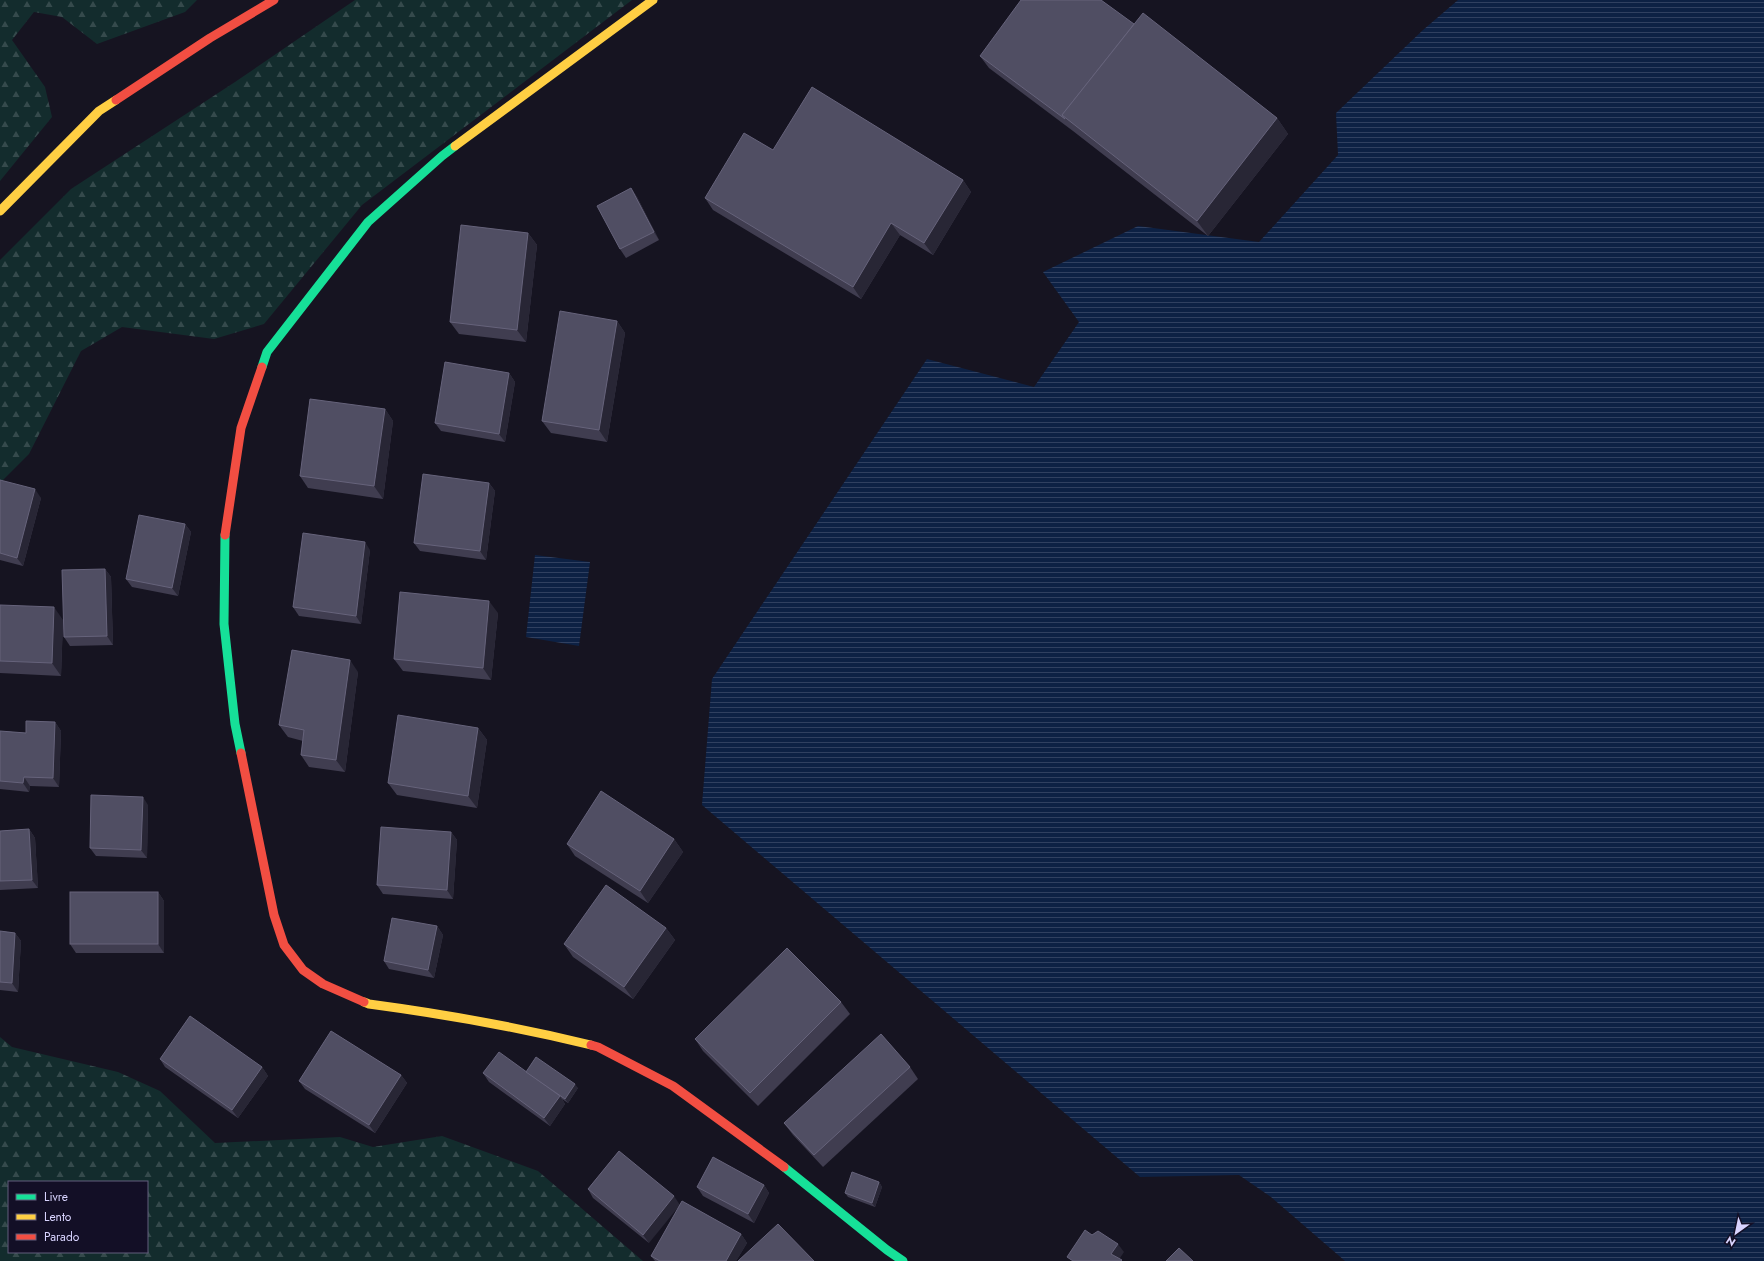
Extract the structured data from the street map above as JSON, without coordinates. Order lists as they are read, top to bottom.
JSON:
{
  "legend": ["Livre", "Lento", "Parado"],
  "north": "bottom left"
}
